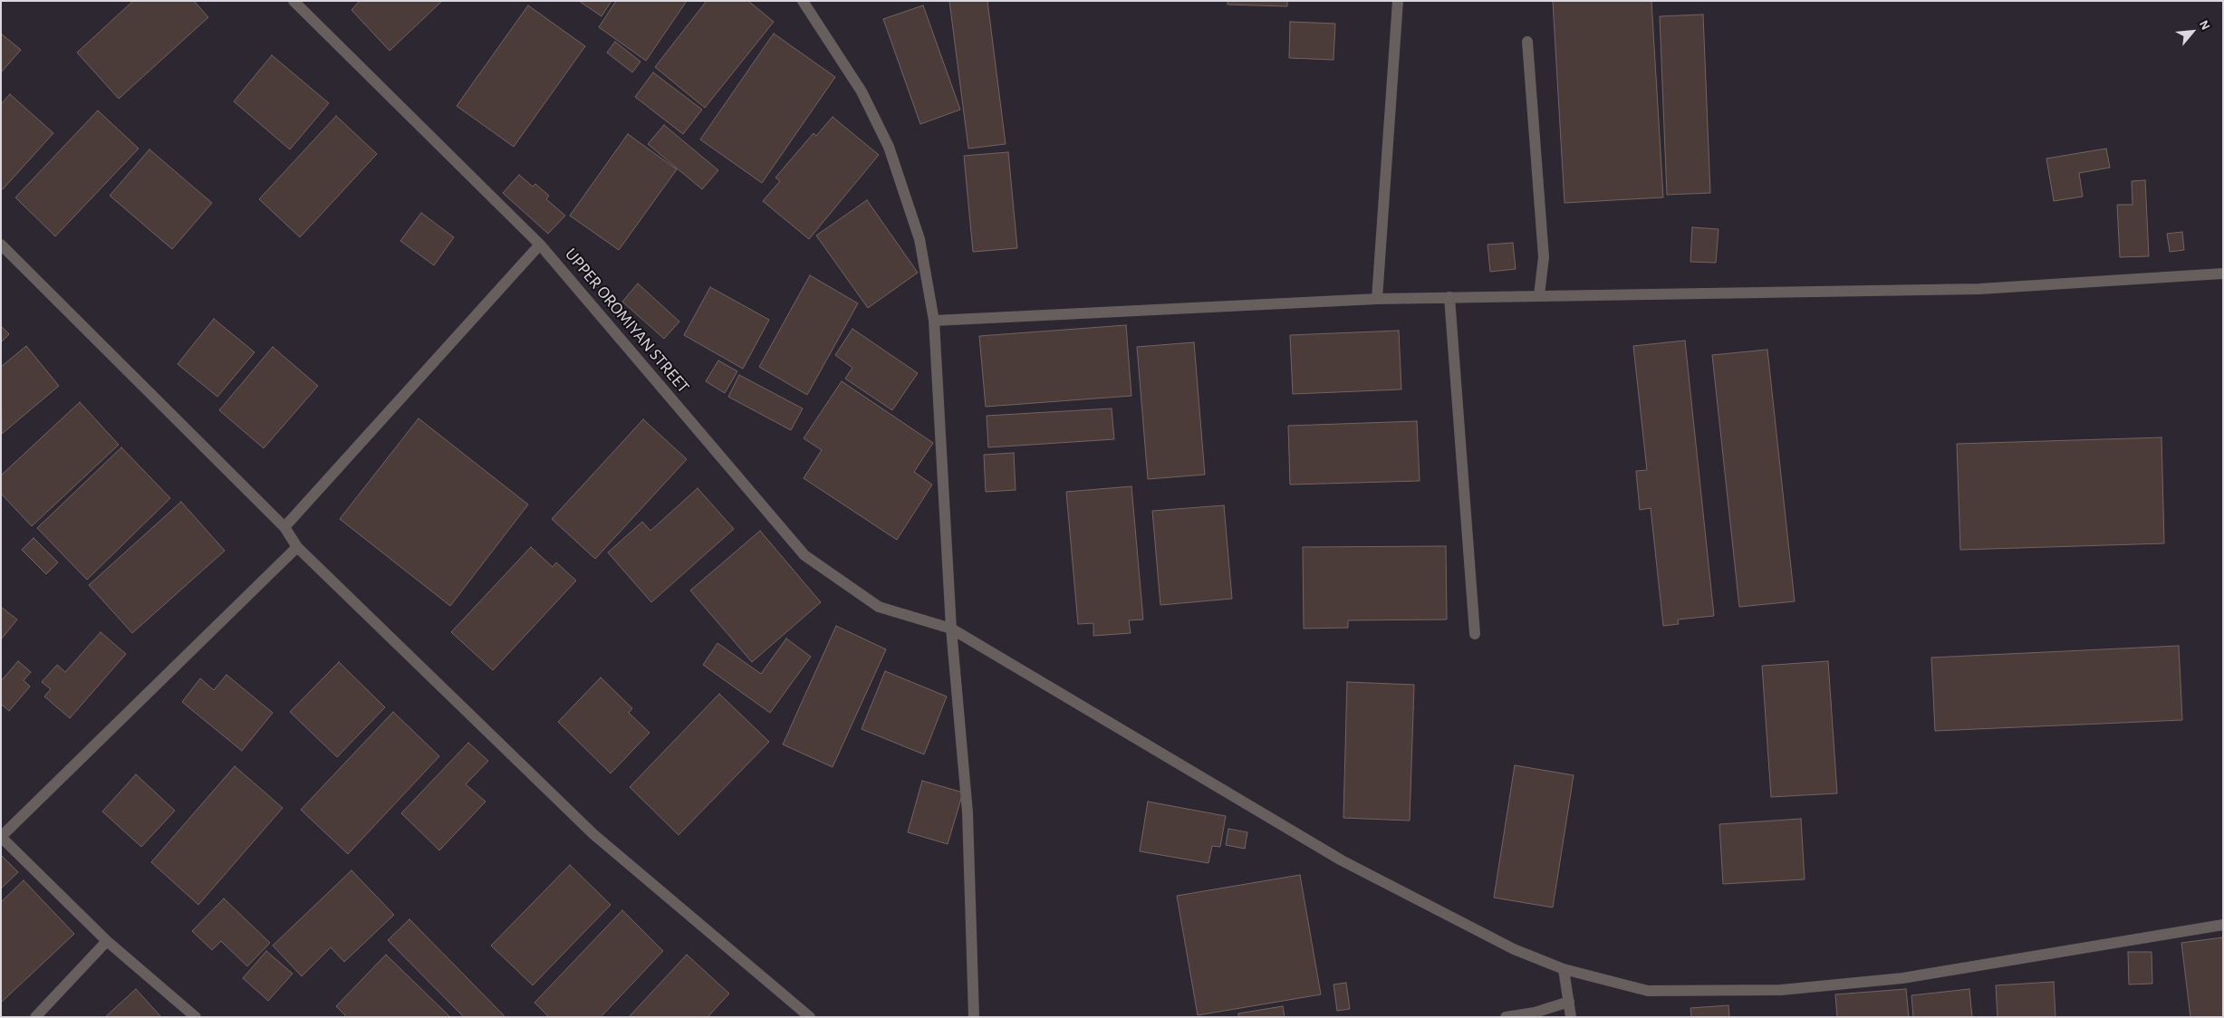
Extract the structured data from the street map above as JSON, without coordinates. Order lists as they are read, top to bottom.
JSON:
{
  "streets": {
    "street": ["UPPER OROMIYAN STREET"]
  },
  "north": "top right"
}
